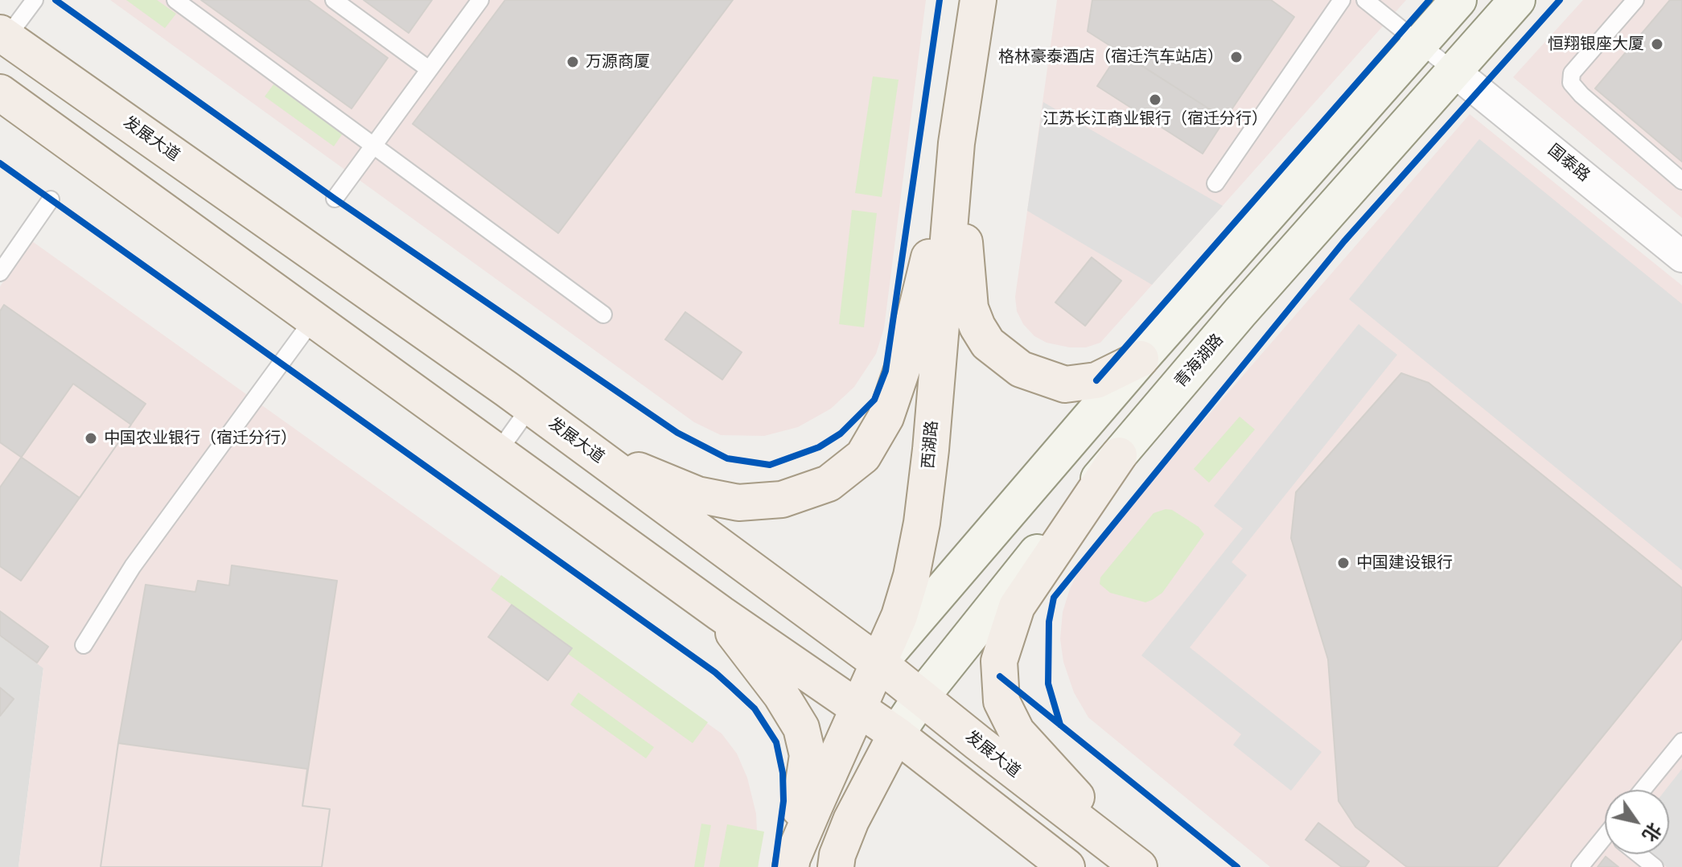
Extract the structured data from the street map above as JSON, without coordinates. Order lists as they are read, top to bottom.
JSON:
{
  "streets": {
    "main road": ["发展大道", "青海湖路", "西湖路"],
    "street": ["国泰路"]
  },
  "crossings": [
    ["发展大道", "青海湖路"],
    ["发展大道", "西湖路"],
    ["国泰路", "青海湖路"]
  ],
  "places": [
    "恒翔银座大厦",
    "格林豪泰酒店（宿迁汽车站店）",
    "万源商厦",
    "江苏长江商业银行（宿迁分行）",
    "中国农业银行（宿迁分行）",
    "中国建设银行"
  ],
  "north": "bottom right"
}
